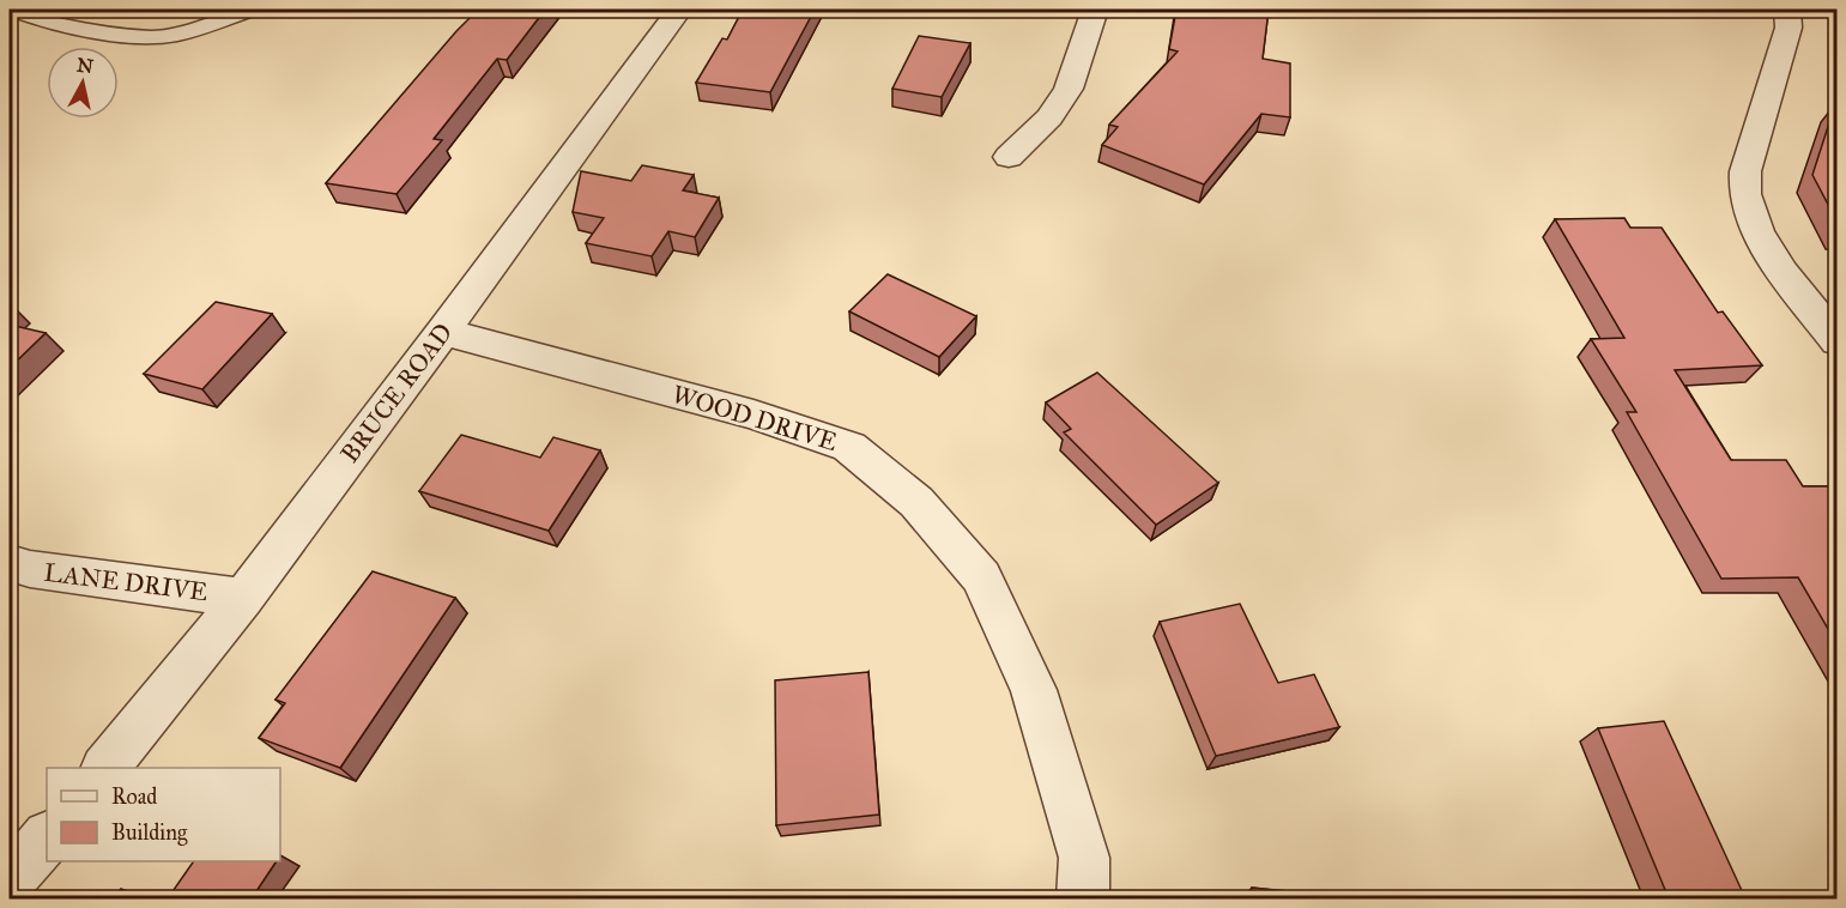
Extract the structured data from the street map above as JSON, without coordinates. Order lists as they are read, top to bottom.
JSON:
{
  "streets": {
    "street": ["BRUCE ROAD", "WOOD DRIVE", "LANE DRIVE"]
  },
  "crossings": [
    ["BRUCE ROAD", "WOOD DRIVE"],
    ["BRUCE ROAD", "LANE DRIVE"]
  ],
  "legend": ["Road", "Building"],
  "north": "top"
}
